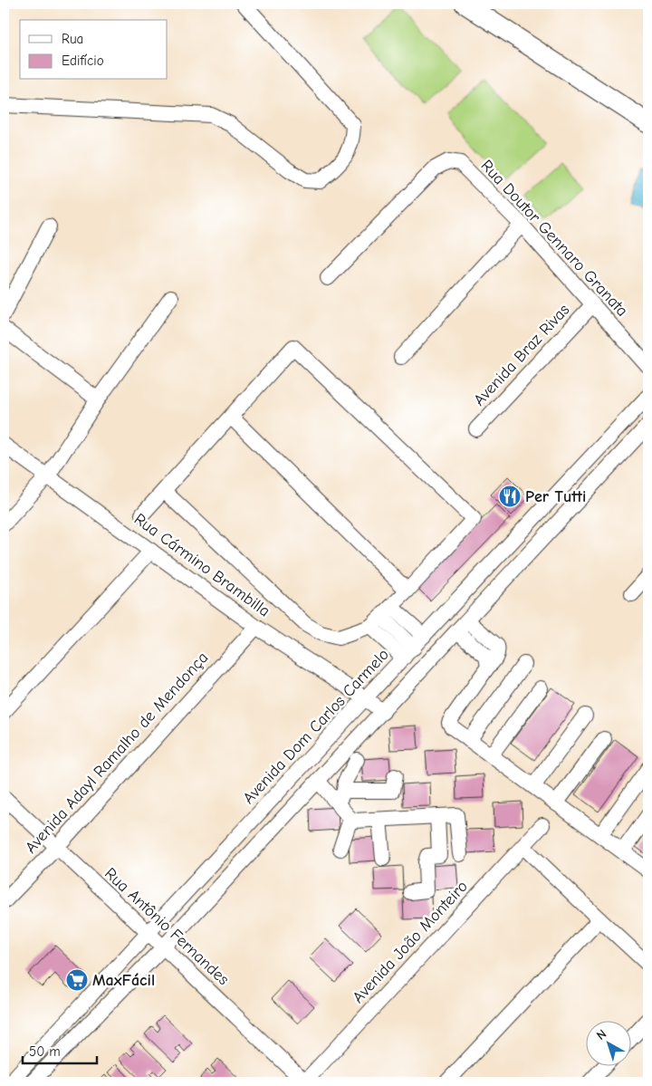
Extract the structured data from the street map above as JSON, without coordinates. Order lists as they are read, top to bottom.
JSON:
{
  "streets": {
    "street": [
      "Rua Doutor Gennaro Granata",
      "Avenida Braz Rivas",
      "Rua Cármino Brambilla",
      "Avenida Dom Carlos Carmelo",
      "Avenida Adayl Ramalho de Mendonça",
      "Rua Antônio Fernandes",
      "Avenida João Monteiro"
    ]
  },
  "crossings": [
    ["Rua Doutor Gennaro Granata", "Avenida Braz Rivas"],
    ["Rua Cármino Brambilla", "Avenida Dom Carlos Carmelo"],
    ["Rua Cármino Brambilla", "Avenida Adayl Ramalho de Mendonça"],
    ["Avenida Dom Carlos Carmelo", "Rua Antônio Fernandes"],
    ["Avenida Adayl Ramalho de Mendonça", "Rua Antônio Fernandes"],
    ["Rua Antônio Fernandes", "Avenida João Monteiro"]
  ],
  "places": {
    "restaurant": ["Per Tutti"],
    "supermarket": ["MaxFácil"]
  },
  "legend": ["Rua", "Edifício"],
  "scale_bar": "50 m",
  "north": "top left"
}
